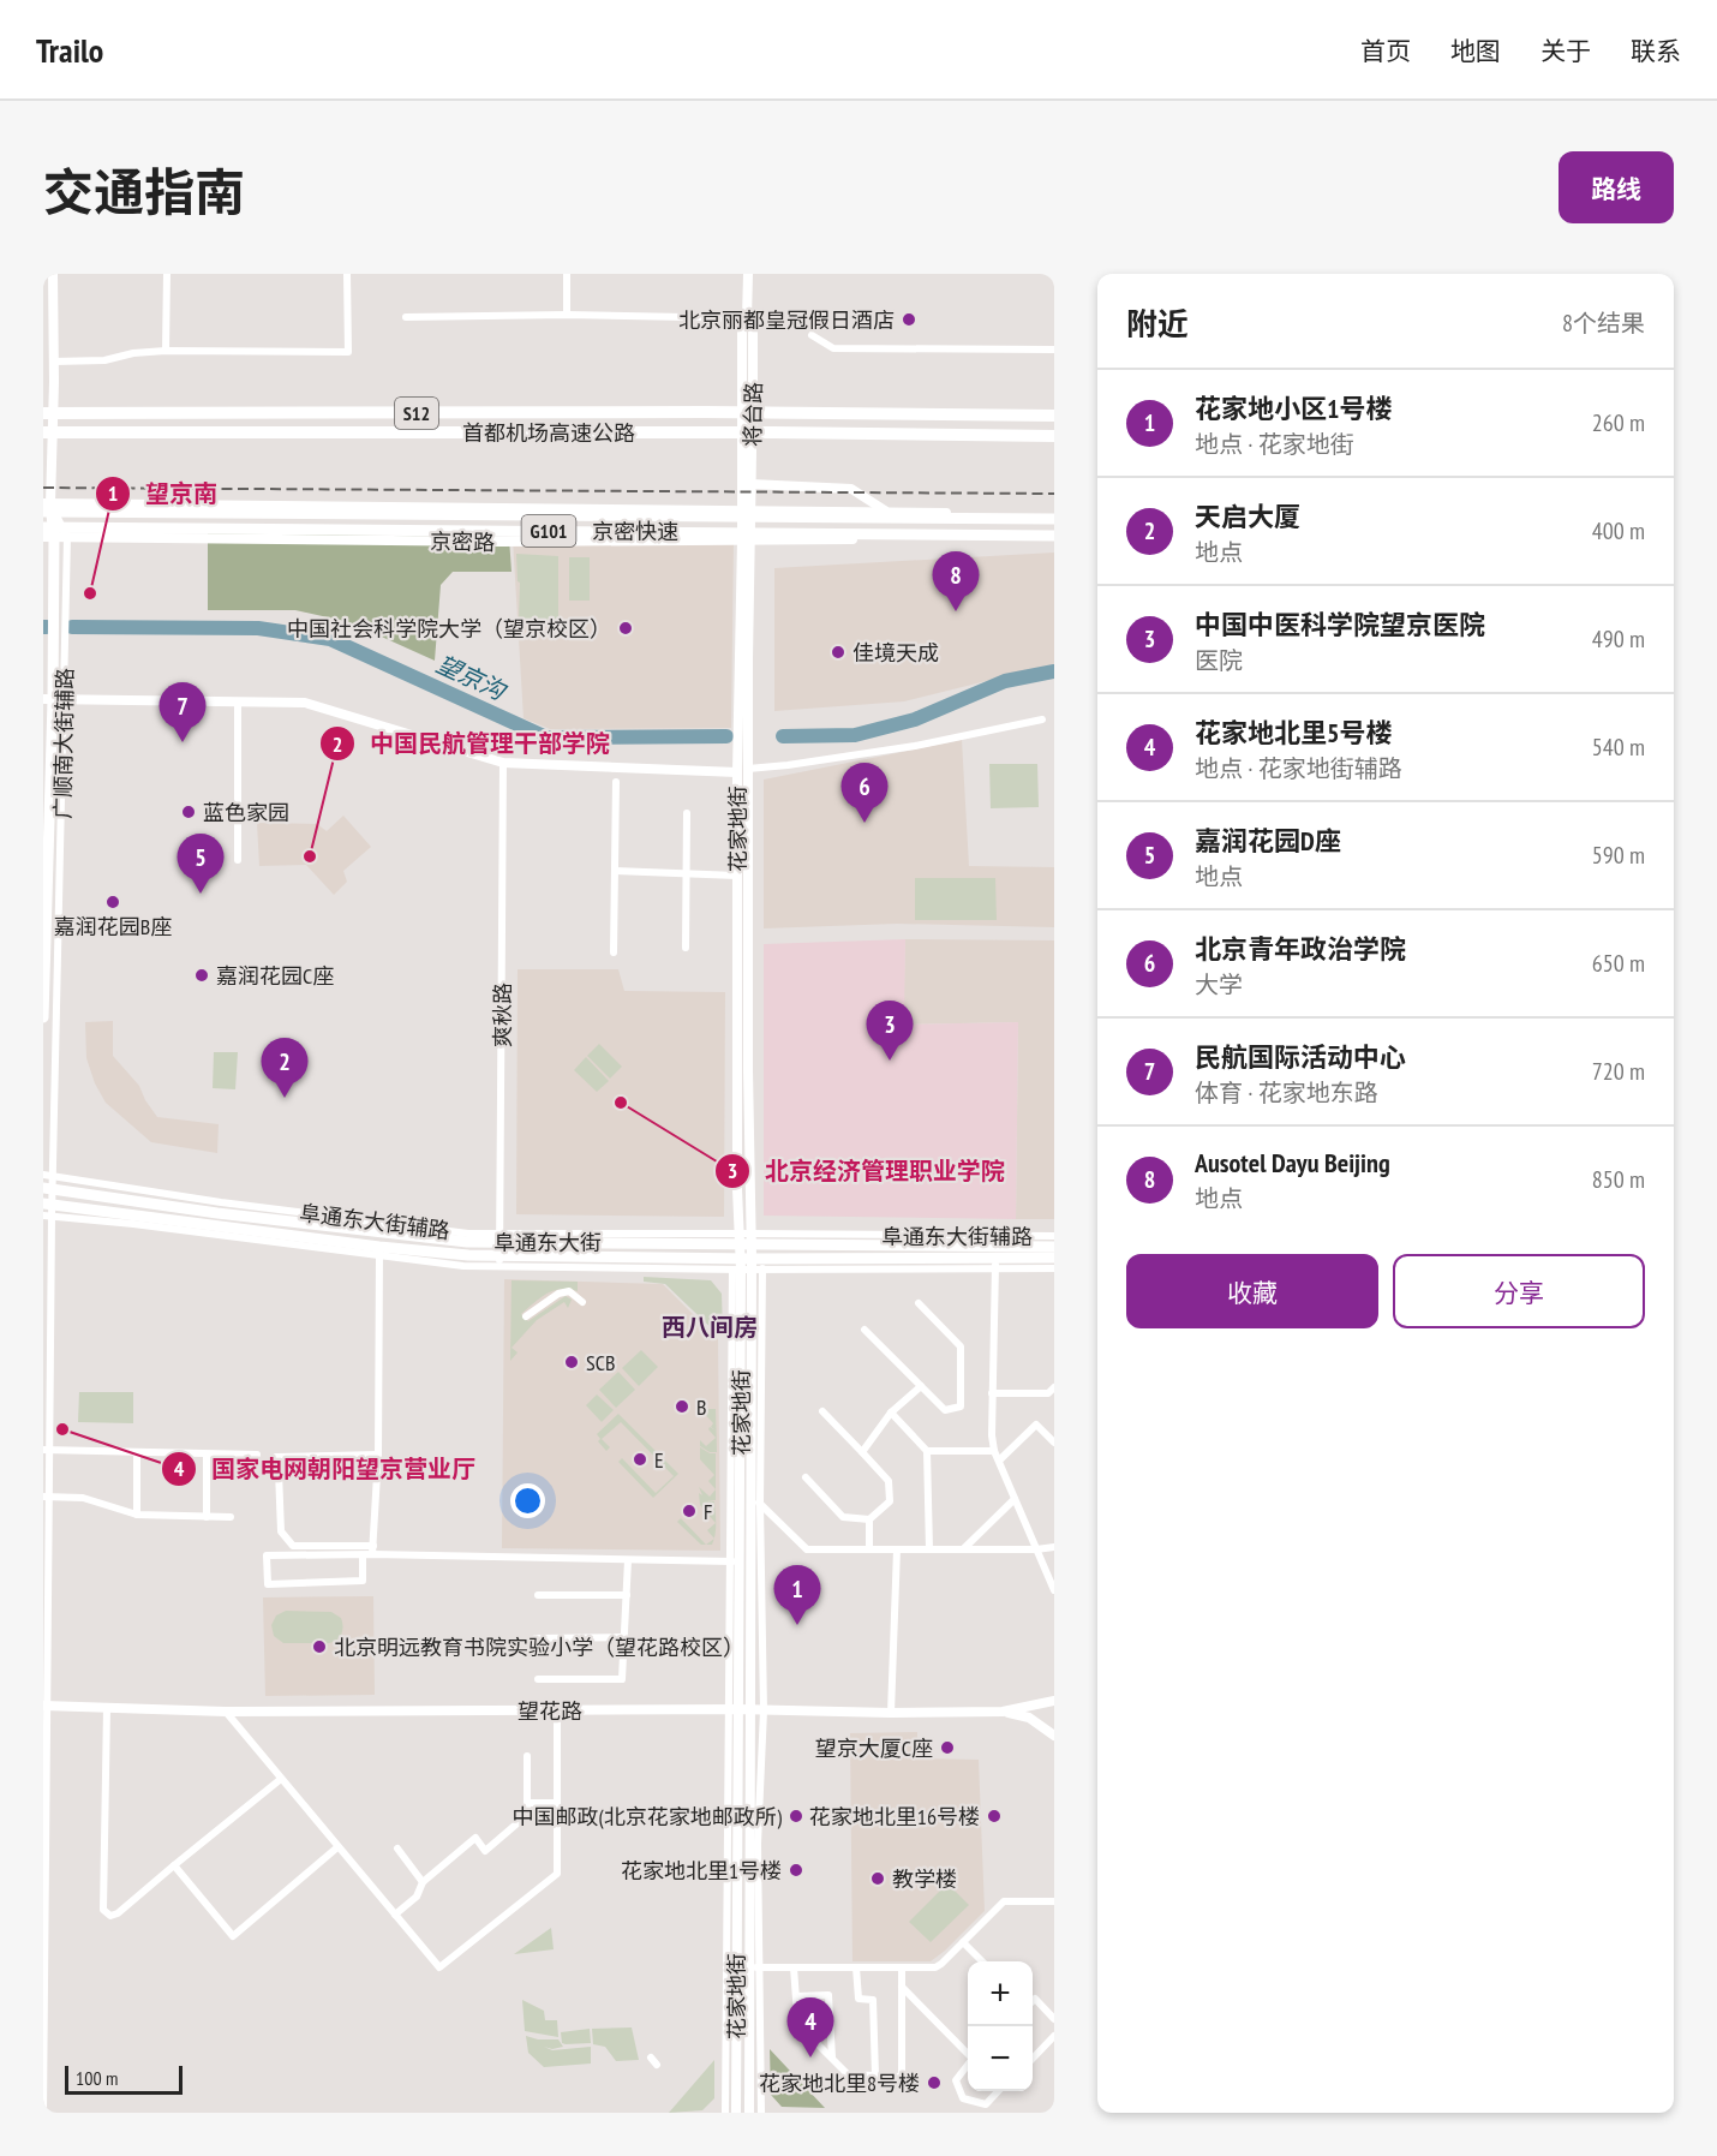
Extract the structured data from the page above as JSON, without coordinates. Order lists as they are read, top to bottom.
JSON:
{
  "streets": {
    "highway": ["S12", "首都机场高速公路"],
    "main road": [
      "将台路",
      "G101",
      "京密快速",
      "京密路",
      "花家地街",
      "阜通东大街"
    ],
    "street": [
      "广顺南大街辅路",
      "爽秋路",
      "阜通东大街辅路",
      "望花路"
    ]
  },
  "crossings": [
    ["将台路", "京密路"],
    ["将台路", "花家地街"],
    ["京密快速", "京密路"],
    ["京密快速", "广顺南大街辅路"],
    ["京密路", "广顺南大街辅路"],
    ["京密路", "花家地街"],
    ["广顺南大街辅路", "阜通东大街辅路"],
    ["广顺南大街辅路", "阜通东大街"],
    ["广顺南大街辅路", "望花路"],
    ["花家地街", "阜通东大街辅路"],
    ["花家地街", "阜通东大街"],
    ["花家地街", "望花路"],
    ["爽秋路", "阜通东大街辅路"],
    ["爽秋路", "阜通东大街"],
    ["阜通东大街辅路", "阜通东大街"]
  ],
  "districts": ["西八间房"],
  "water": ["望京沟"],
  "places": [
    "北京丽都皇冠假日酒店",
    "望京南",
    "中国社会科学院大学（望京校区）",
    "佳境天成",
    "蓝色家园",
    "中国民航管理干部学院",
    "嘉润花园B座",
    "嘉润花园C座",
    "北京经济管理职业学院",
    "SCB",
    "B",
    "国家电网朝阳望京营业厅",
    "E",
    "F",
    "北京明远教育书院实验小学（望花路校区）",
    "望京大厦C座",
    "中国邮政(北京花家地邮政所)",
    "花家地北里16号楼",
    "花家地北里1号楼",
    "教学楼",
    "花家地北里8号楼"
  ],
  "scale_bar": "100 m",
  "page": {
    "header": "Trailo",
    "nav": [
      "首页",
      "地图",
      "关于",
      "联系"
    ],
    "title": "交通指南",
    "buttons": [
      "路线",
      ["收藏", "分享"]
    ],
    "heading": ["附近", "8个结果"],
    "list": [
      {
        "mark": "1",
        "name": "花家地小区1号楼",
        "note": "地点 · 花家地街",
        "value": "260 m"
      },
      {
        "mark": "2",
        "name": "天启大厦",
        "note": "地点",
        "value": "400 m"
      },
      {
        "mark": "3",
        "name": "中国中医科学院望京医院",
        "note": "医院",
        "value": "490 m"
      },
      {
        "mark": "4",
        "name": "花家地北里5号楼",
        "note": "地点 · 花家地街辅路",
        "value": "540 m"
      },
      {
        "mark": "5",
        "name": "嘉润花园D座",
        "note": "地点",
        "value": "590 m"
      },
      {
        "mark": "6",
        "name": "北京青年政治学院",
        "note": "大学",
        "value": "650 m"
      },
      {
        "mark": "7",
        "name": "民航国际活动中心",
        "note": "体育 · 花家地东路",
        "value": "720 m"
      },
      {
        "mark": "8",
        "name": "Ausotel Dayu Beijing",
        "note": "地点",
        "value": "850 m"
      }
    ],
    "pins": [
      "8",
      "7",
      "6",
      "5",
      "3",
      "2",
      "1",
      "4"
    ],
    "map_buttons": ["+", "−"],
    "scale": "100 m"
  }
}
